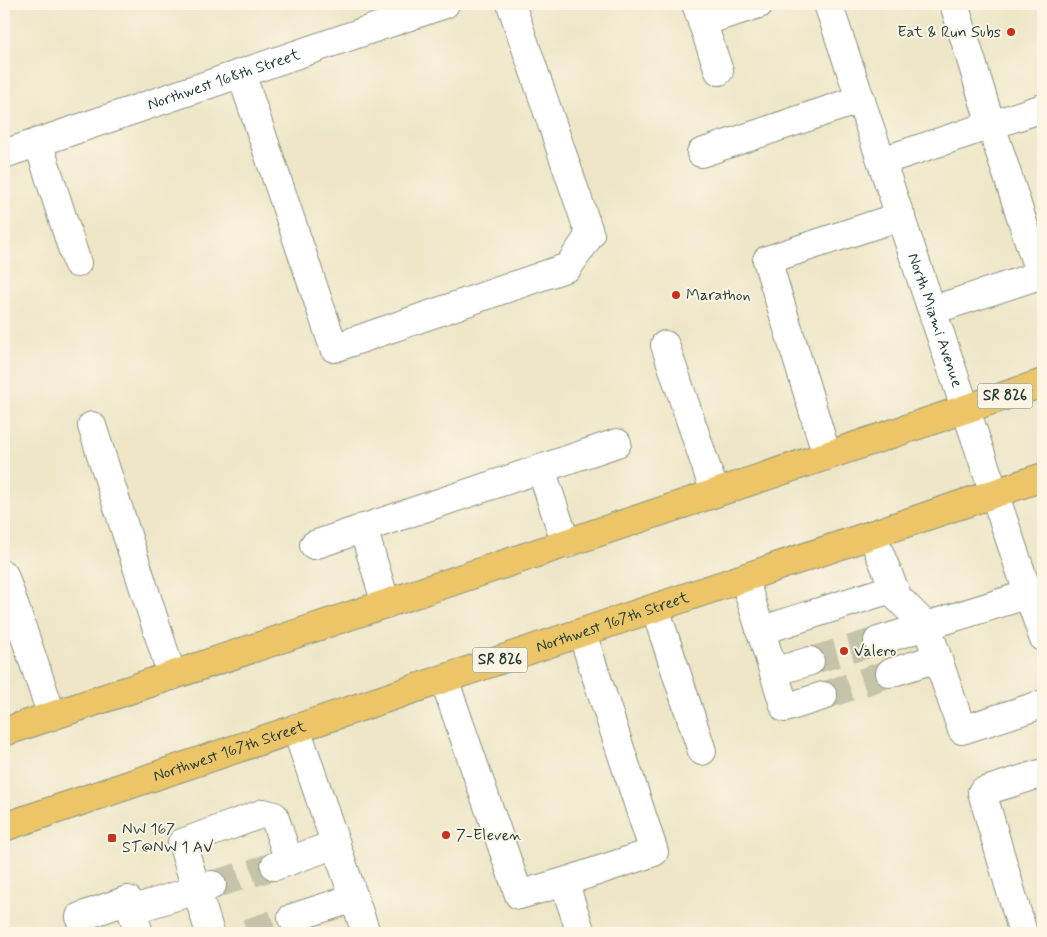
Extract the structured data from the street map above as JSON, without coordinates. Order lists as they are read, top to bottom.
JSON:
{
  "streets": {
    "main road": ["SR 826", "Northwest 167th Street"],
    "street": ["Northwest 168th Street", "North Miami Avenue"]
  },
  "crossings": [
    ["North Miami Avenue", "SR 826"],
    ["North Miami Avenue", "Northwest 167th Street"],
    ["SR 826", "Northwest 167th Street"]
  ],
  "places": {
    "other": [
      "Eat & Run Subs",
      "Marathon",
      "Valero",
      "7-Eleven"
    ],
    "transit": ["NW 167 ST@NW 1 AV"]
  }
}
